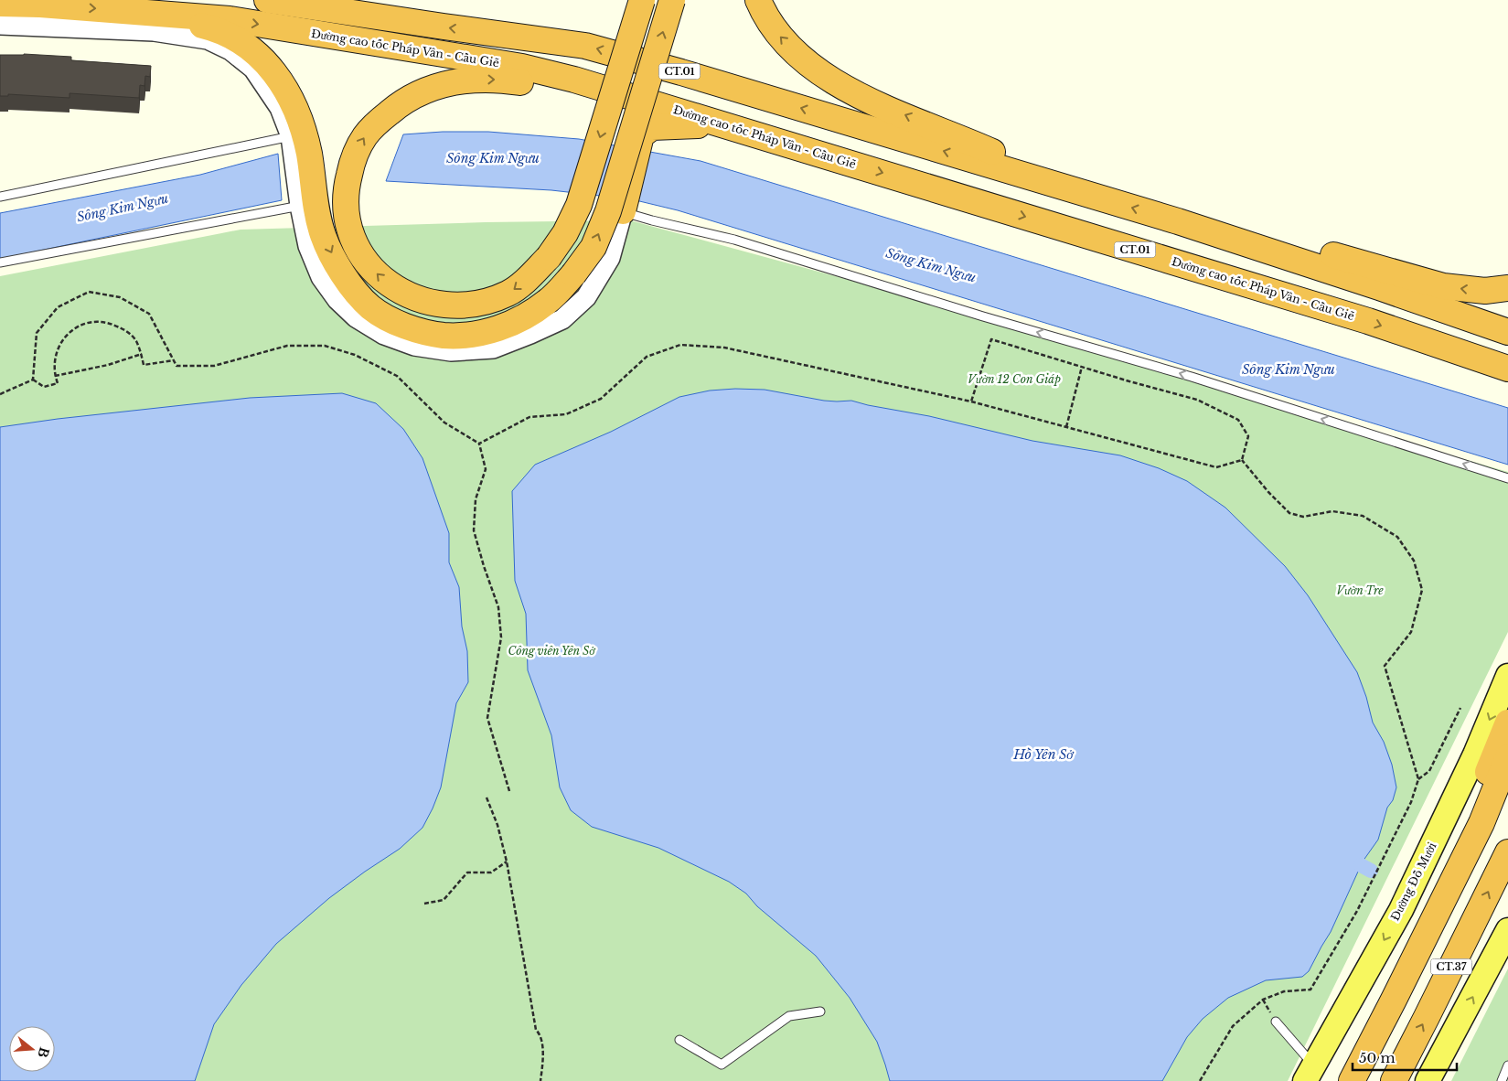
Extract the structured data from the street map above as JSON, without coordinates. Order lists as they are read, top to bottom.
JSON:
{
  "streets": {
    "highway": ["Đường cao tốc Pháp Vân - Cầu Giẽ", "CT.01", "CT.37"],
    "main road": ["Đường Đỗ Mười"]
  },
  "water": ["Sông Kim Ngưu", "Hồ Yên Sở"],
  "parks": ["Vườn 12 Con Giáp", "Vườn Tre", "Công viên Yên Sở"],
  "scale_bar": "50 m",
  "north": "right"
}
